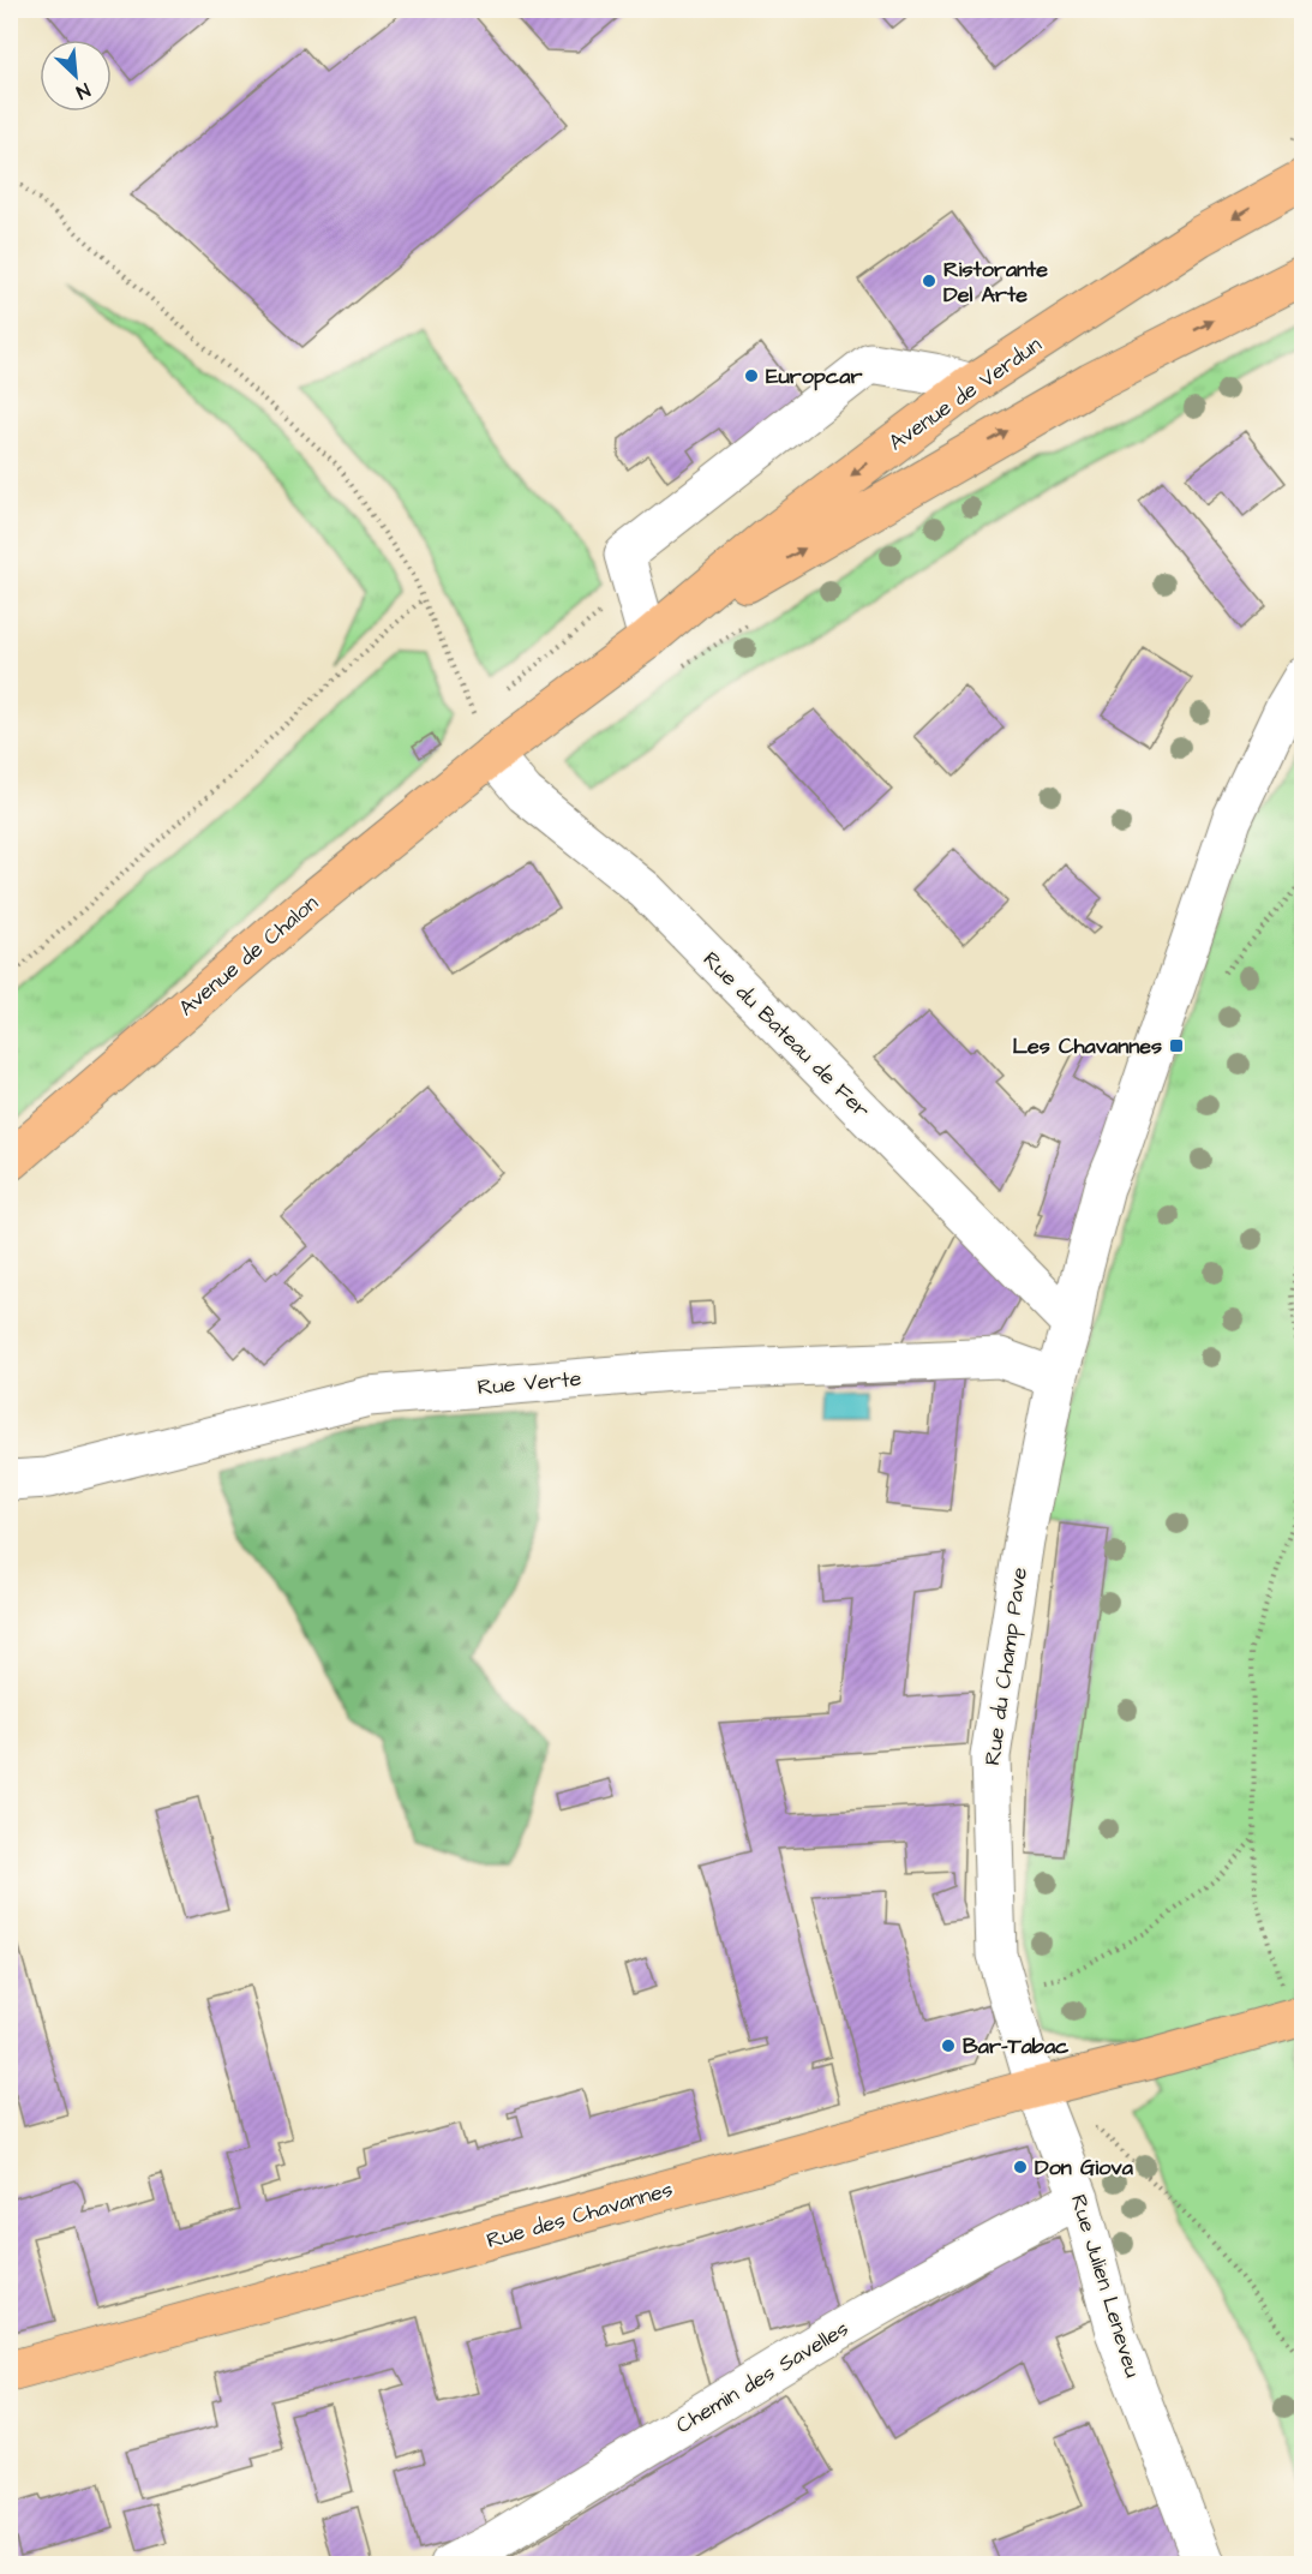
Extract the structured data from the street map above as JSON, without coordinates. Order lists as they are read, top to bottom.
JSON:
{
  "streets": {
    "main road": ["Avenue de Verdun", "Avenue de Chalon", "Rue des Chavannes"],
    "street": [
      "Rue du Bateau de Fer",
      "Rue Verte",
      "Rue du Champ Pave",
      "Rue Julien Leneveu",
      "Chemin des Savelles"
    ]
  },
  "crossings": [
    ["Avenue de Verdun", "Avenue de Chalon"],
    ["Avenue de Verdun", "Rue du Bateau de Fer"],
    ["Avenue de Chalon", "Rue du Bateau de Fer"],
    ["Rue du Bateau de Fer", "Rue du Champ Pave"],
    ["Rue Verte", "Rue du Champ Pave"],
    ["Rue du Champ Pave", "Rue des Chavannes"],
    ["Rue du Champ Pave", "Rue Julien Leneveu"],
    ["Rue des Chavannes", "Rue Julien Leneveu"],
    ["Rue Julien Leneveu", "Chemin des Savelles"]
  ],
  "places": {
    "other": [
      "Ristorante Del Arte",
      "Europcar",
      "Bar-Tabac",
      "Don Giova"
    ],
    "transit": ["Les Chavannes"]
  },
  "north": "bottom right"
}
